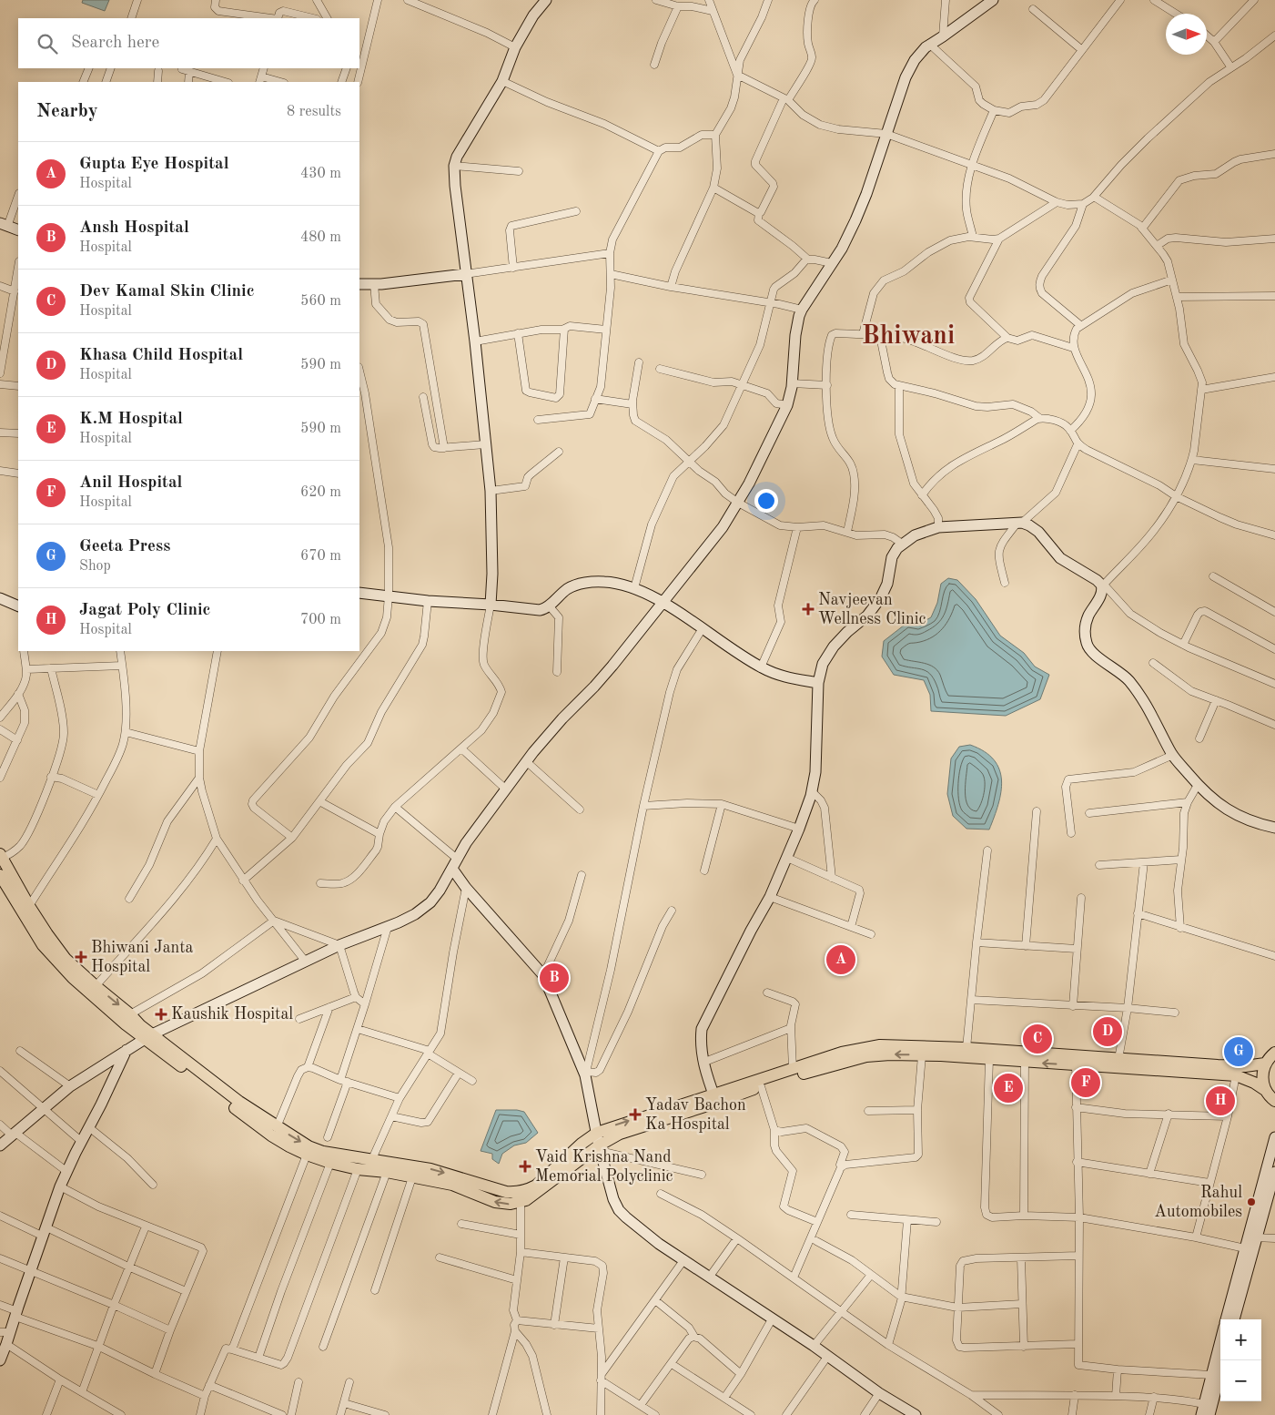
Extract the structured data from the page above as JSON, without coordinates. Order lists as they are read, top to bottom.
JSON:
{
  "districts": ["Bhiwani"],
  "places": {
    "health": [
      "Navjeevan Wellness Clinic",
      "Bhiwani Janta Hospital",
      "Kaushik Hospital",
      "Yadav Bachon Ka Hospital",
      "Vaid Krishna Nand Memorial Polyclinic"
    ],
    "other": ["Rahul Automobiles"]
  },
  "north": "right",
  "page": {
    "search": "Search here",
    "heading": ["Nearby", "8 results"],
    "list": [
      {
        "mark": "A",
        "name": "Gupta Eye Hospital",
        "note": "Hospital",
        "value": "430 m"
      },
      {
        "mark": "B",
        "name": "Ansh Hospital",
        "note": "Hospital",
        "value": "480 m"
      },
      {
        "mark": "C",
        "name": "Dev Kamal Skin Clinic",
        "note": "Hospital",
        "value": "560 m"
      },
      {
        "mark": "D",
        "name": "Khasa Child Hospital",
        "note": "Hospital",
        "value": "590 m"
      },
      {
        "mark": "E",
        "name": "K.M Hospital",
        "note": "Hospital",
        "value": "590 m"
      },
      {
        "mark": "F",
        "name": "Anil Hospital",
        "note": "Hospital",
        "value": "620 m"
      },
      {
        "mark": "G",
        "name": "Geeta Press",
        "note": "Shop",
        "value": "670 m"
      },
      {
        "mark": "H",
        "name": "Jagat Poly Clinic",
        "note": "Hospital",
        "value": "700 m"
      }
    ],
    "pins": [
      "A",
      "B",
      "D",
      "C",
      "G",
      "F",
      "E",
      "H"
    ],
    "map_buttons": ["+", "−"]
  }
}
